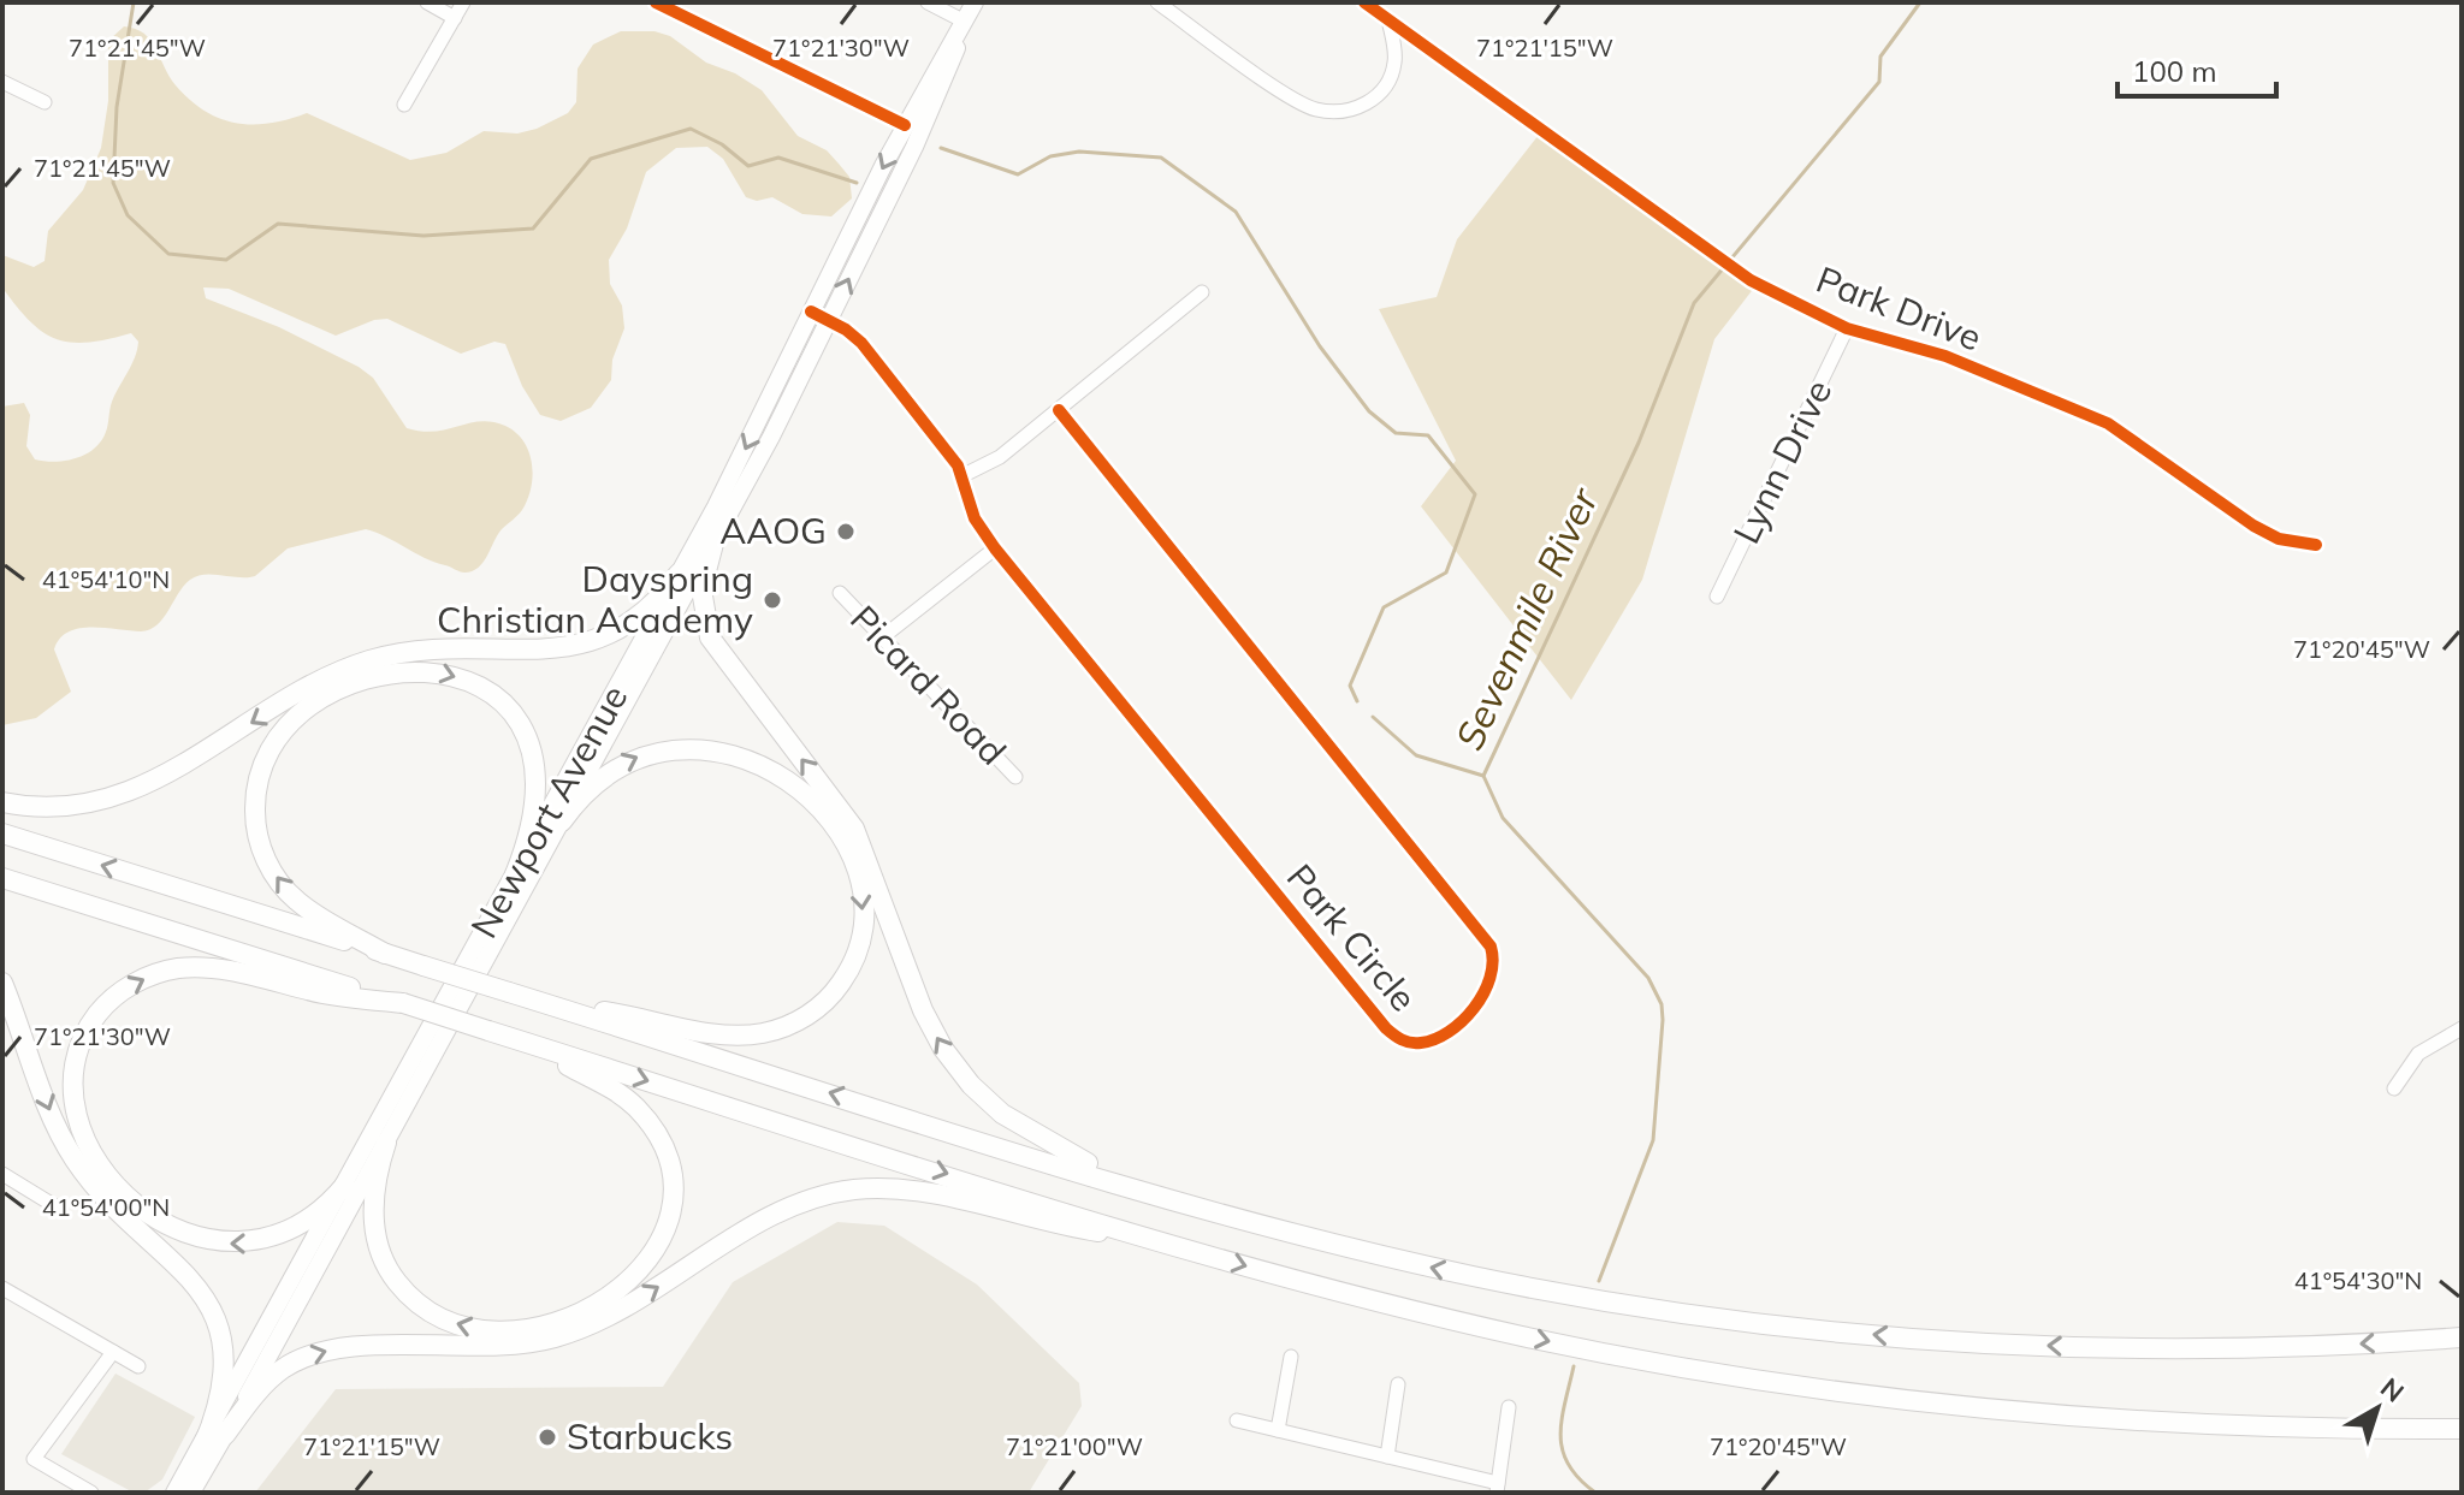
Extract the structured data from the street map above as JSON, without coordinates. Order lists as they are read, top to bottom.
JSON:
{
  "streets": {
    "main road": ["Newport Avenue"],
    "street": [
      "Park Drive",
      "Lynn Drive",
      "Picard Road",
      "Park Circle"
    ]
  },
  "crossings": [
    ["Park Drive", "Lynn Drive"],
    ["Newport Avenue", "Park Circle"]
  ],
  "water": ["Sevenmile River"],
  "places": ["AAOG", "Dayspring Christian Academy", "Starbucks"],
  "scale_bar": "100 m",
  "north": "top right",
  "coordinates": [
    "71°21'45\"W",
    "71°21'30\"W",
    "71°21'15\"W",
    "41°54'10\"N",
    "71°20'45\"W",
    "41°54'00\"N",
    "41°54'30\"N",
    "71°21'00\"W"
  ]
}
